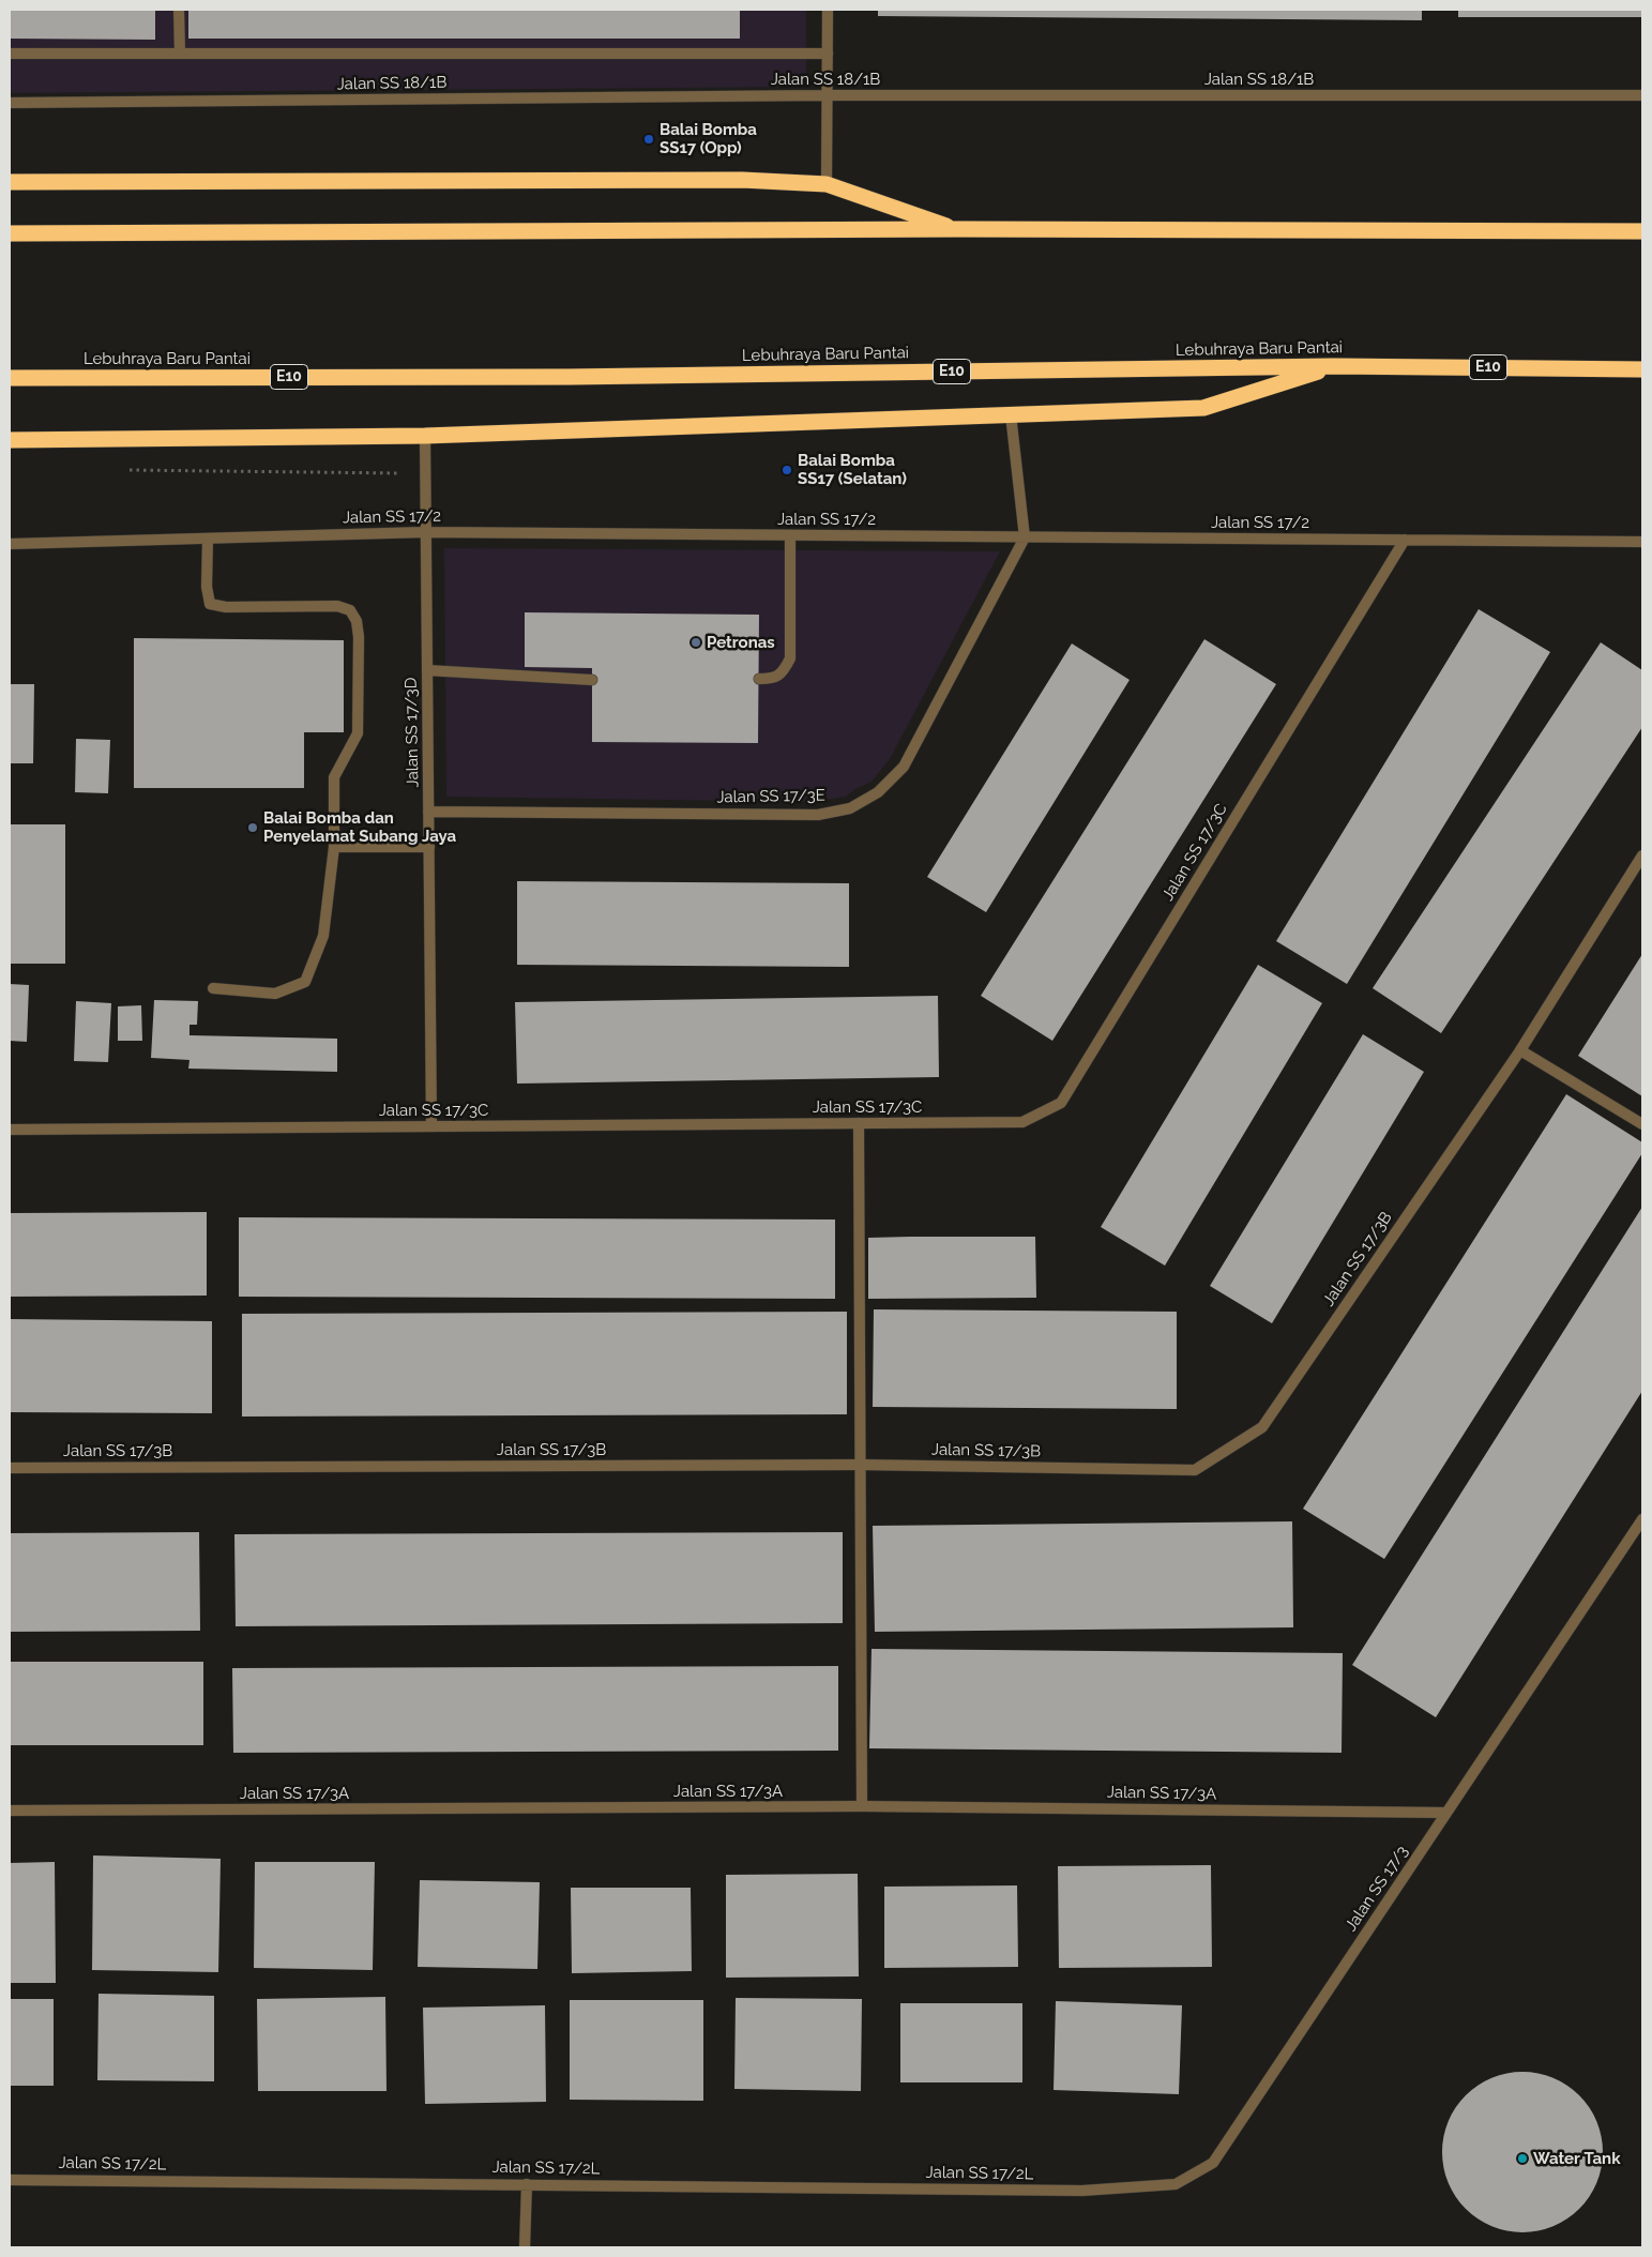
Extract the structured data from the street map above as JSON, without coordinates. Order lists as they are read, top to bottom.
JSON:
{
  "streets": {
    "highway": ["Lebuhraya Baru Pantai", "E10"],
    "street": [
      "Jalan SS 18/1B",
      "Jalan SS 17/2",
      "Jalan SS 17/3D",
      "Jalan SS 17/3E",
      "Jalan SS 17/3C",
      "Jalan SS 17/3B",
      "Jalan SS 17/3A",
      "Jalan SS 17/3",
      "Jalan SS 17/2L"
    ]
  },
  "crossings": [
    ["Jalan SS 17/2", "Jalan SS 17/3D"],
    ["Jalan SS 17/2", "Jalan SS 17/3E"],
    ["Jalan SS 17/2", "Jalan SS 17/3C"],
    ["Jalan SS 17/3D", "Jalan SS 17/3E"],
    ["Jalan SS 17/3D", "Jalan SS 17/3C"],
    ["Jalan SS 17/3A", "Jalan SS 17/3"],
    ["Jalan SS 17/3", "Jalan SS 17/2L"]
  ],
  "places": [
    "Balai Bomba SS17 (Opp)",
    "Balai Bomba SS17 (Selatan)",
    "Petronas",
    "Balai Bomba dan Penyelamat Subang Jaya",
    "Water Tank"
  ]
}
